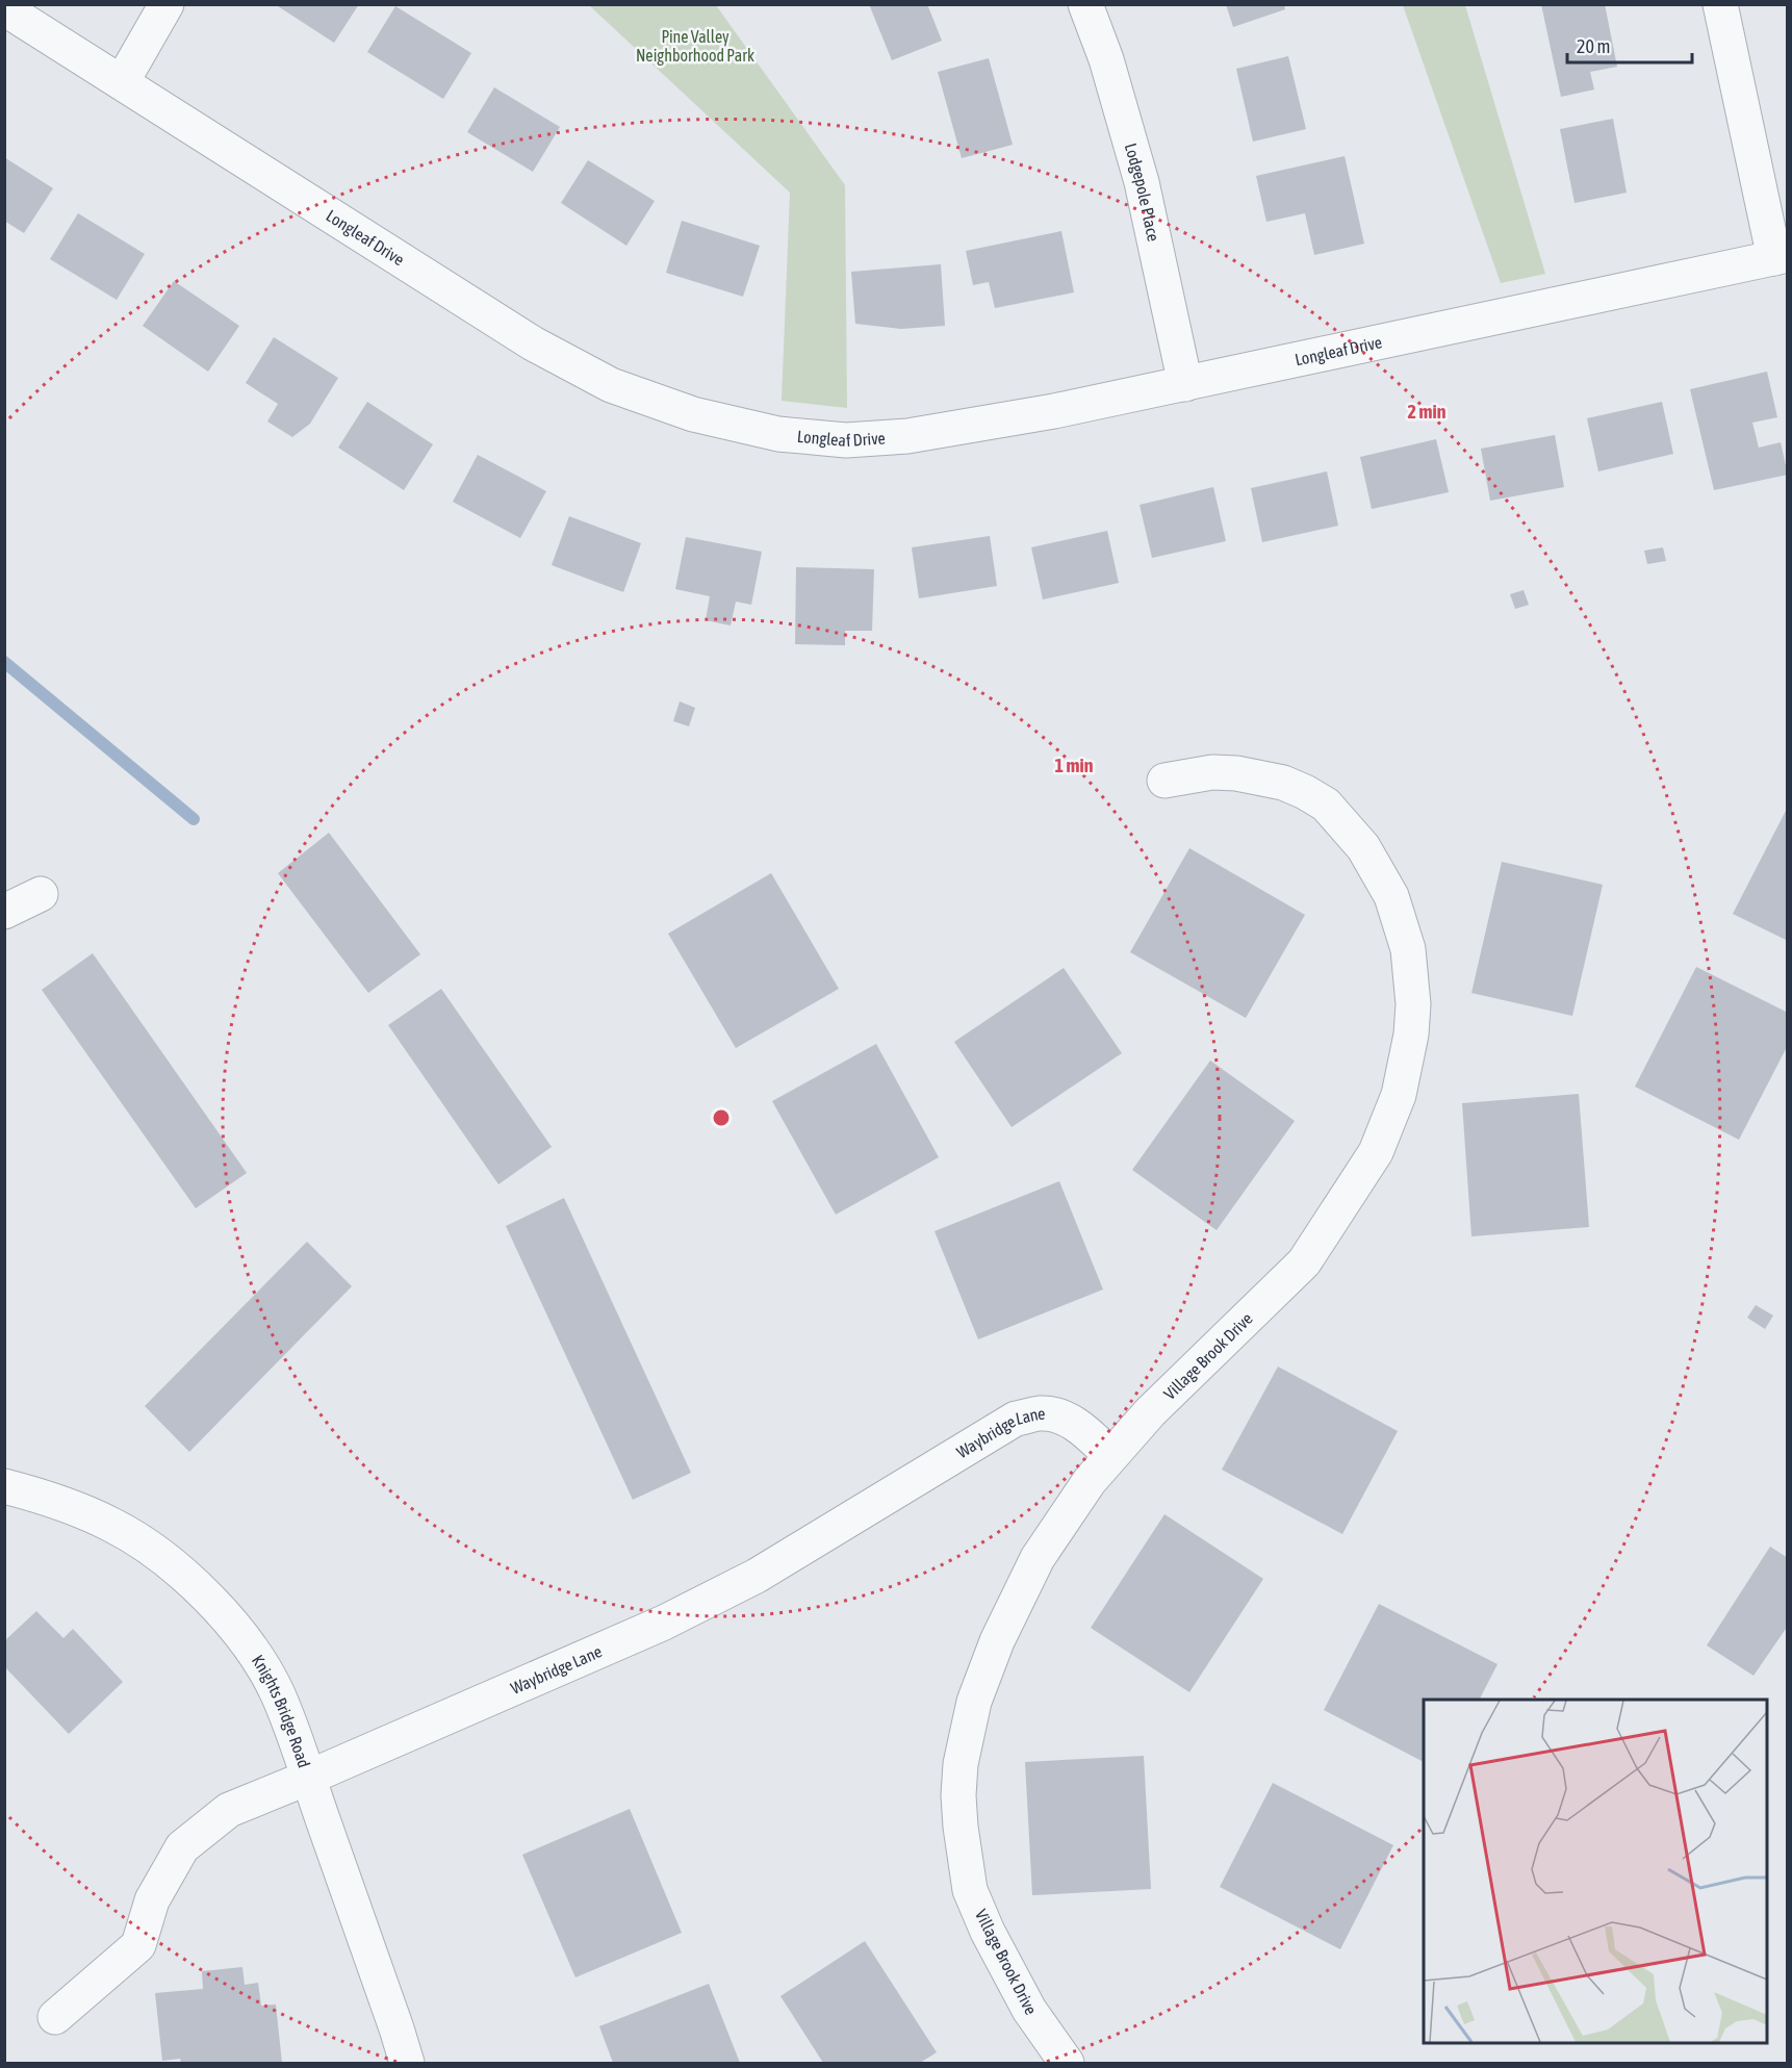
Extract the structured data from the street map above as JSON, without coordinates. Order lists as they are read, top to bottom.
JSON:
{
  "streets": {
    "street": [
      "Lodgepole Place",
      "Longleaf Drive",
      "Village Brook Drive",
      "Waybridge Lane",
      "Knights Bridge Road"
    ]
  },
  "crossings": [
    ["Lodgepole Place", "Longleaf Drive"],
    ["Village Brook Drive", "Waybridge Lane"],
    ["Waybridge Lane", "Knights Bridge Road"]
  ],
  "parks": ["Pine Valley Neighborhood Park"],
  "scale_bar": "20 m",
  "rings": ["2 min", "1 min"]
}
